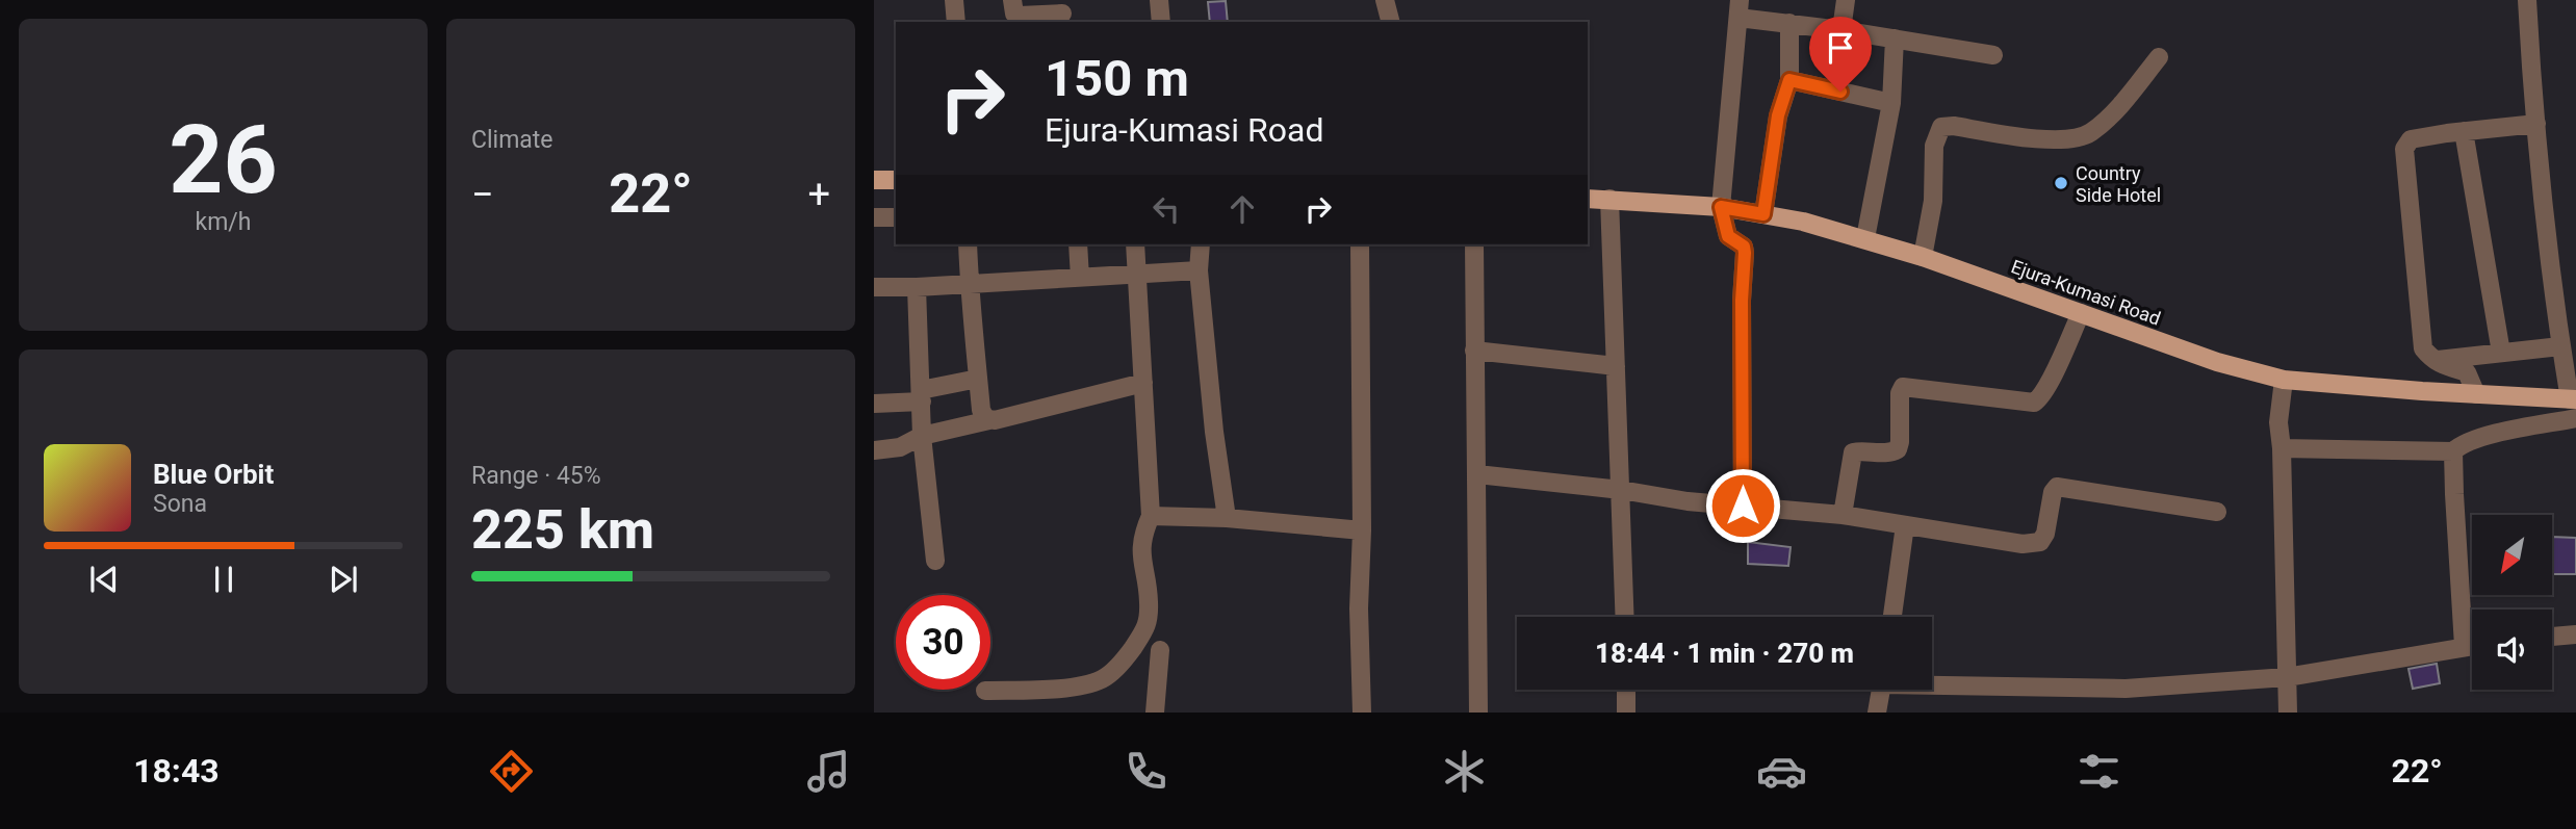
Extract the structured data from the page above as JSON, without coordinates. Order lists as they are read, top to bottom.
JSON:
{
  "streets": {
    "main road": ["Ejura-Kumasi Road"]
  },
  "places": ["Country Side Hotel"],
  "north": "bottom left",
  "page": {
    "tile": [
      ["26", "km/h"],
      "Climate",
      ["Range · 45%", "225 km"]
    ],
    "turn": ["150 m", "Ejura-Kumasi Road"],
    "heat": ["−", "22°", "+"],
    "song": ["Blue Orbit", "Sona"],
    "limit": "30",
    "trip": "18:44 · 1 min · 270 m",
    "tabs": ["18:43", "22°"]
  }
}
